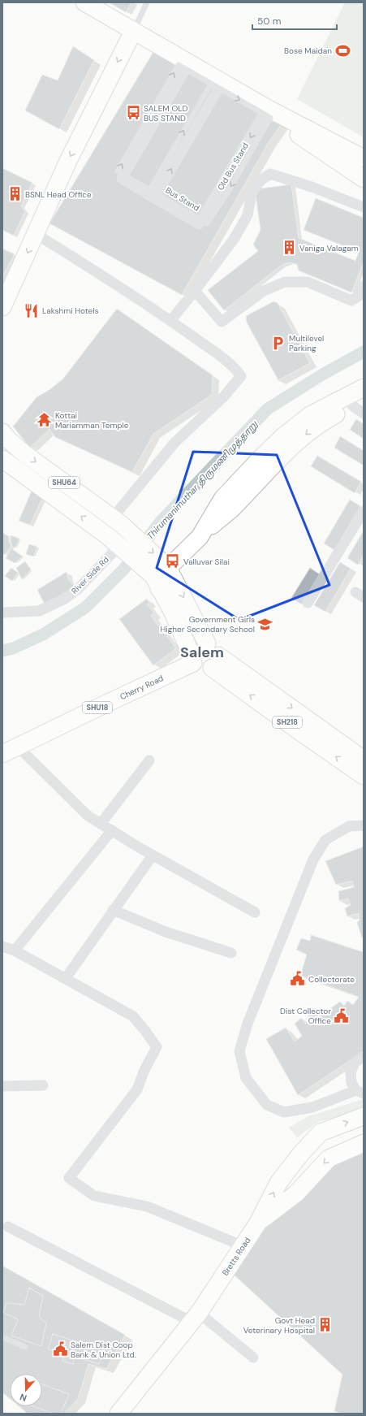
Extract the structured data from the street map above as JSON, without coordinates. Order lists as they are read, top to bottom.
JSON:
{
  "streets": {
    "main road": [
      "SHU64",
      "Cherry Road",
      "SHU18",
      "SH218",
      "Bretts Road"
    ],
    "street": ["River Side Rd"],
    "lane": ["Old Bus Stand", "Bus Stand"]
  },
  "crossings": [
    ["Old Bus Stand", "Bus Stand"],
    ["SHU64", "SH218"]
  ],
  "one_way": ["Old Bus Stand"],
  "districts": ["Salem"],
  "water": ["Thirumanimuthar திருமணிமுத்தாறு"],
  "places": {
    "sports": ["Bose Maidan"],
    "bus stop": ["SALEM OLD BUS STAND", "Valluvar Silai"],
    "building": ["BSNL Head Office", "Vaniga Valagam", "Govt Head Veterinary Hospital"],
    "restaurant": ["Lakshmi Hotels"],
    "parking": ["Multilevel Parking"],
    "temple": ["Kottai Mariamman Temple"],
    "school or university": ["Government Girls Higher Secondary School"],
    "public building": ["Collectorate", "Dist Collector Office", "Salem Dist Coop Bank & Union Ltd."]
  },
  "scale_bar": "50 m",
  "north": "bottom"
}
